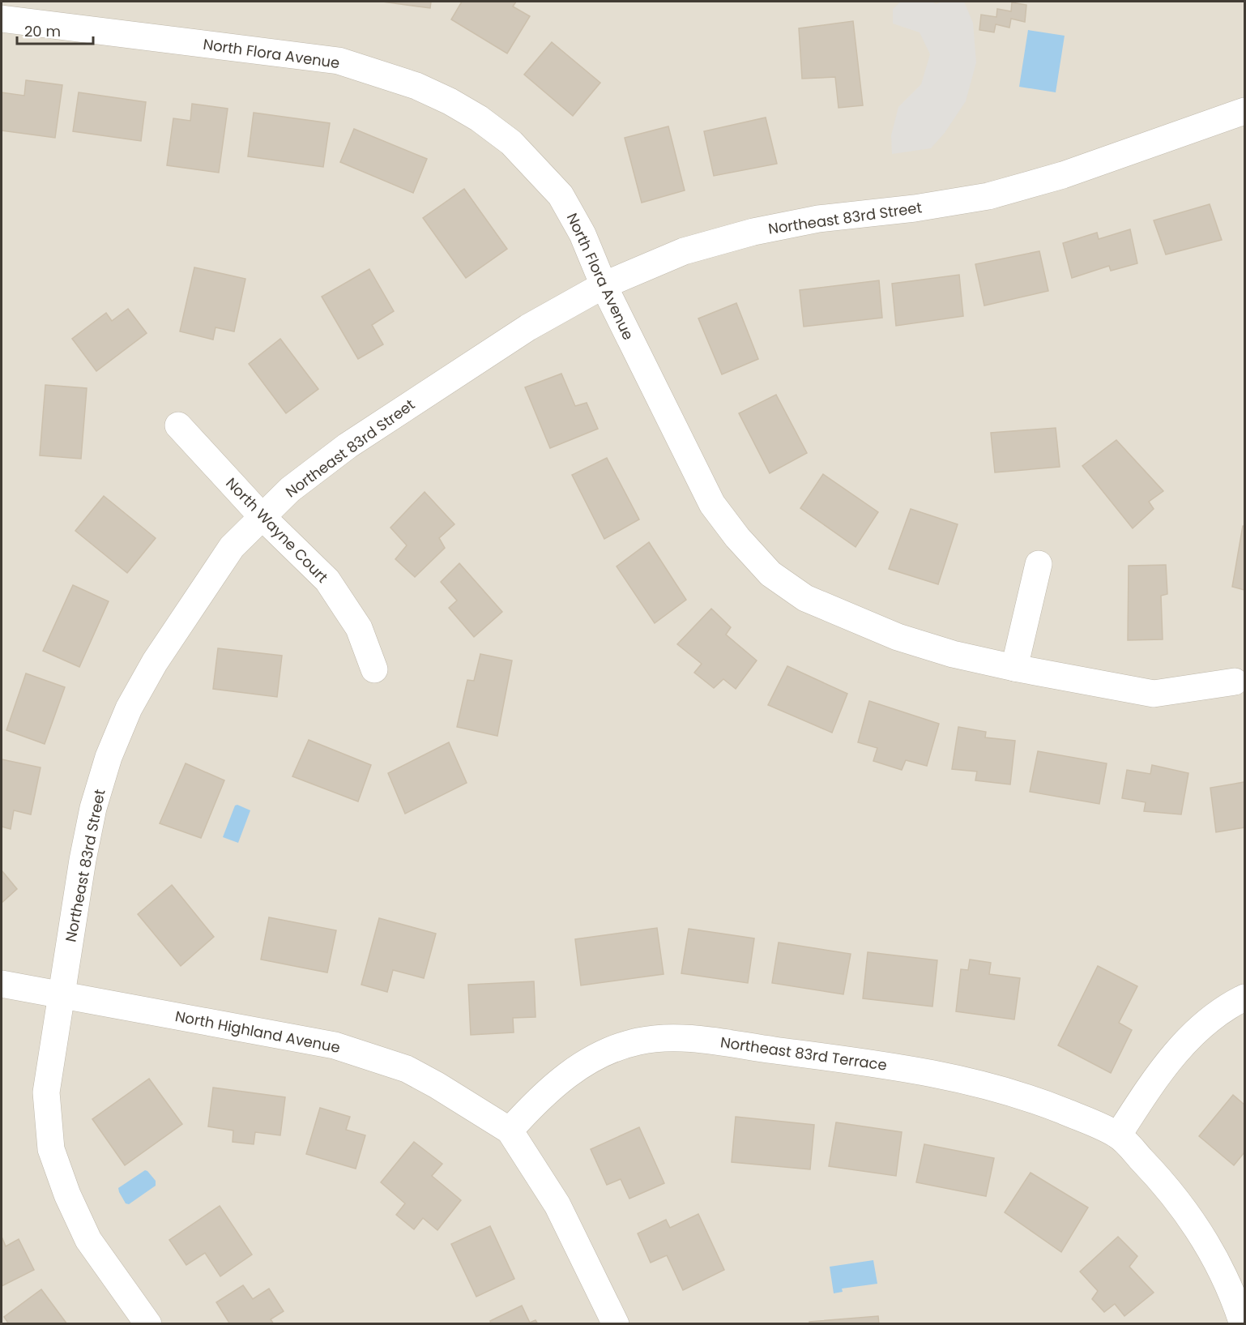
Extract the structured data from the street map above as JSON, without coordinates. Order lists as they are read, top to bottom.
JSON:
{
  "streets": {
    "street": [
      "North Flora Avenue",
      "Northeast 83rd Street",
      "North Wayne Court",
      "North Highland Avenue",
      "Northeast 83rd Terrace"
    ]
  },
  "crossings": [
    ["North Flora Avenue", "Northeast 83rd Street"],
    ["Northeast 83rd Street", "North Wayne Court"],
    ["Northeast 83rd Street", "North Highland Avenue"],
    ["North Highland Avenue", "Northeast 83rd Terrace"]
  ],
  "scale_bar": "20 m"
}
